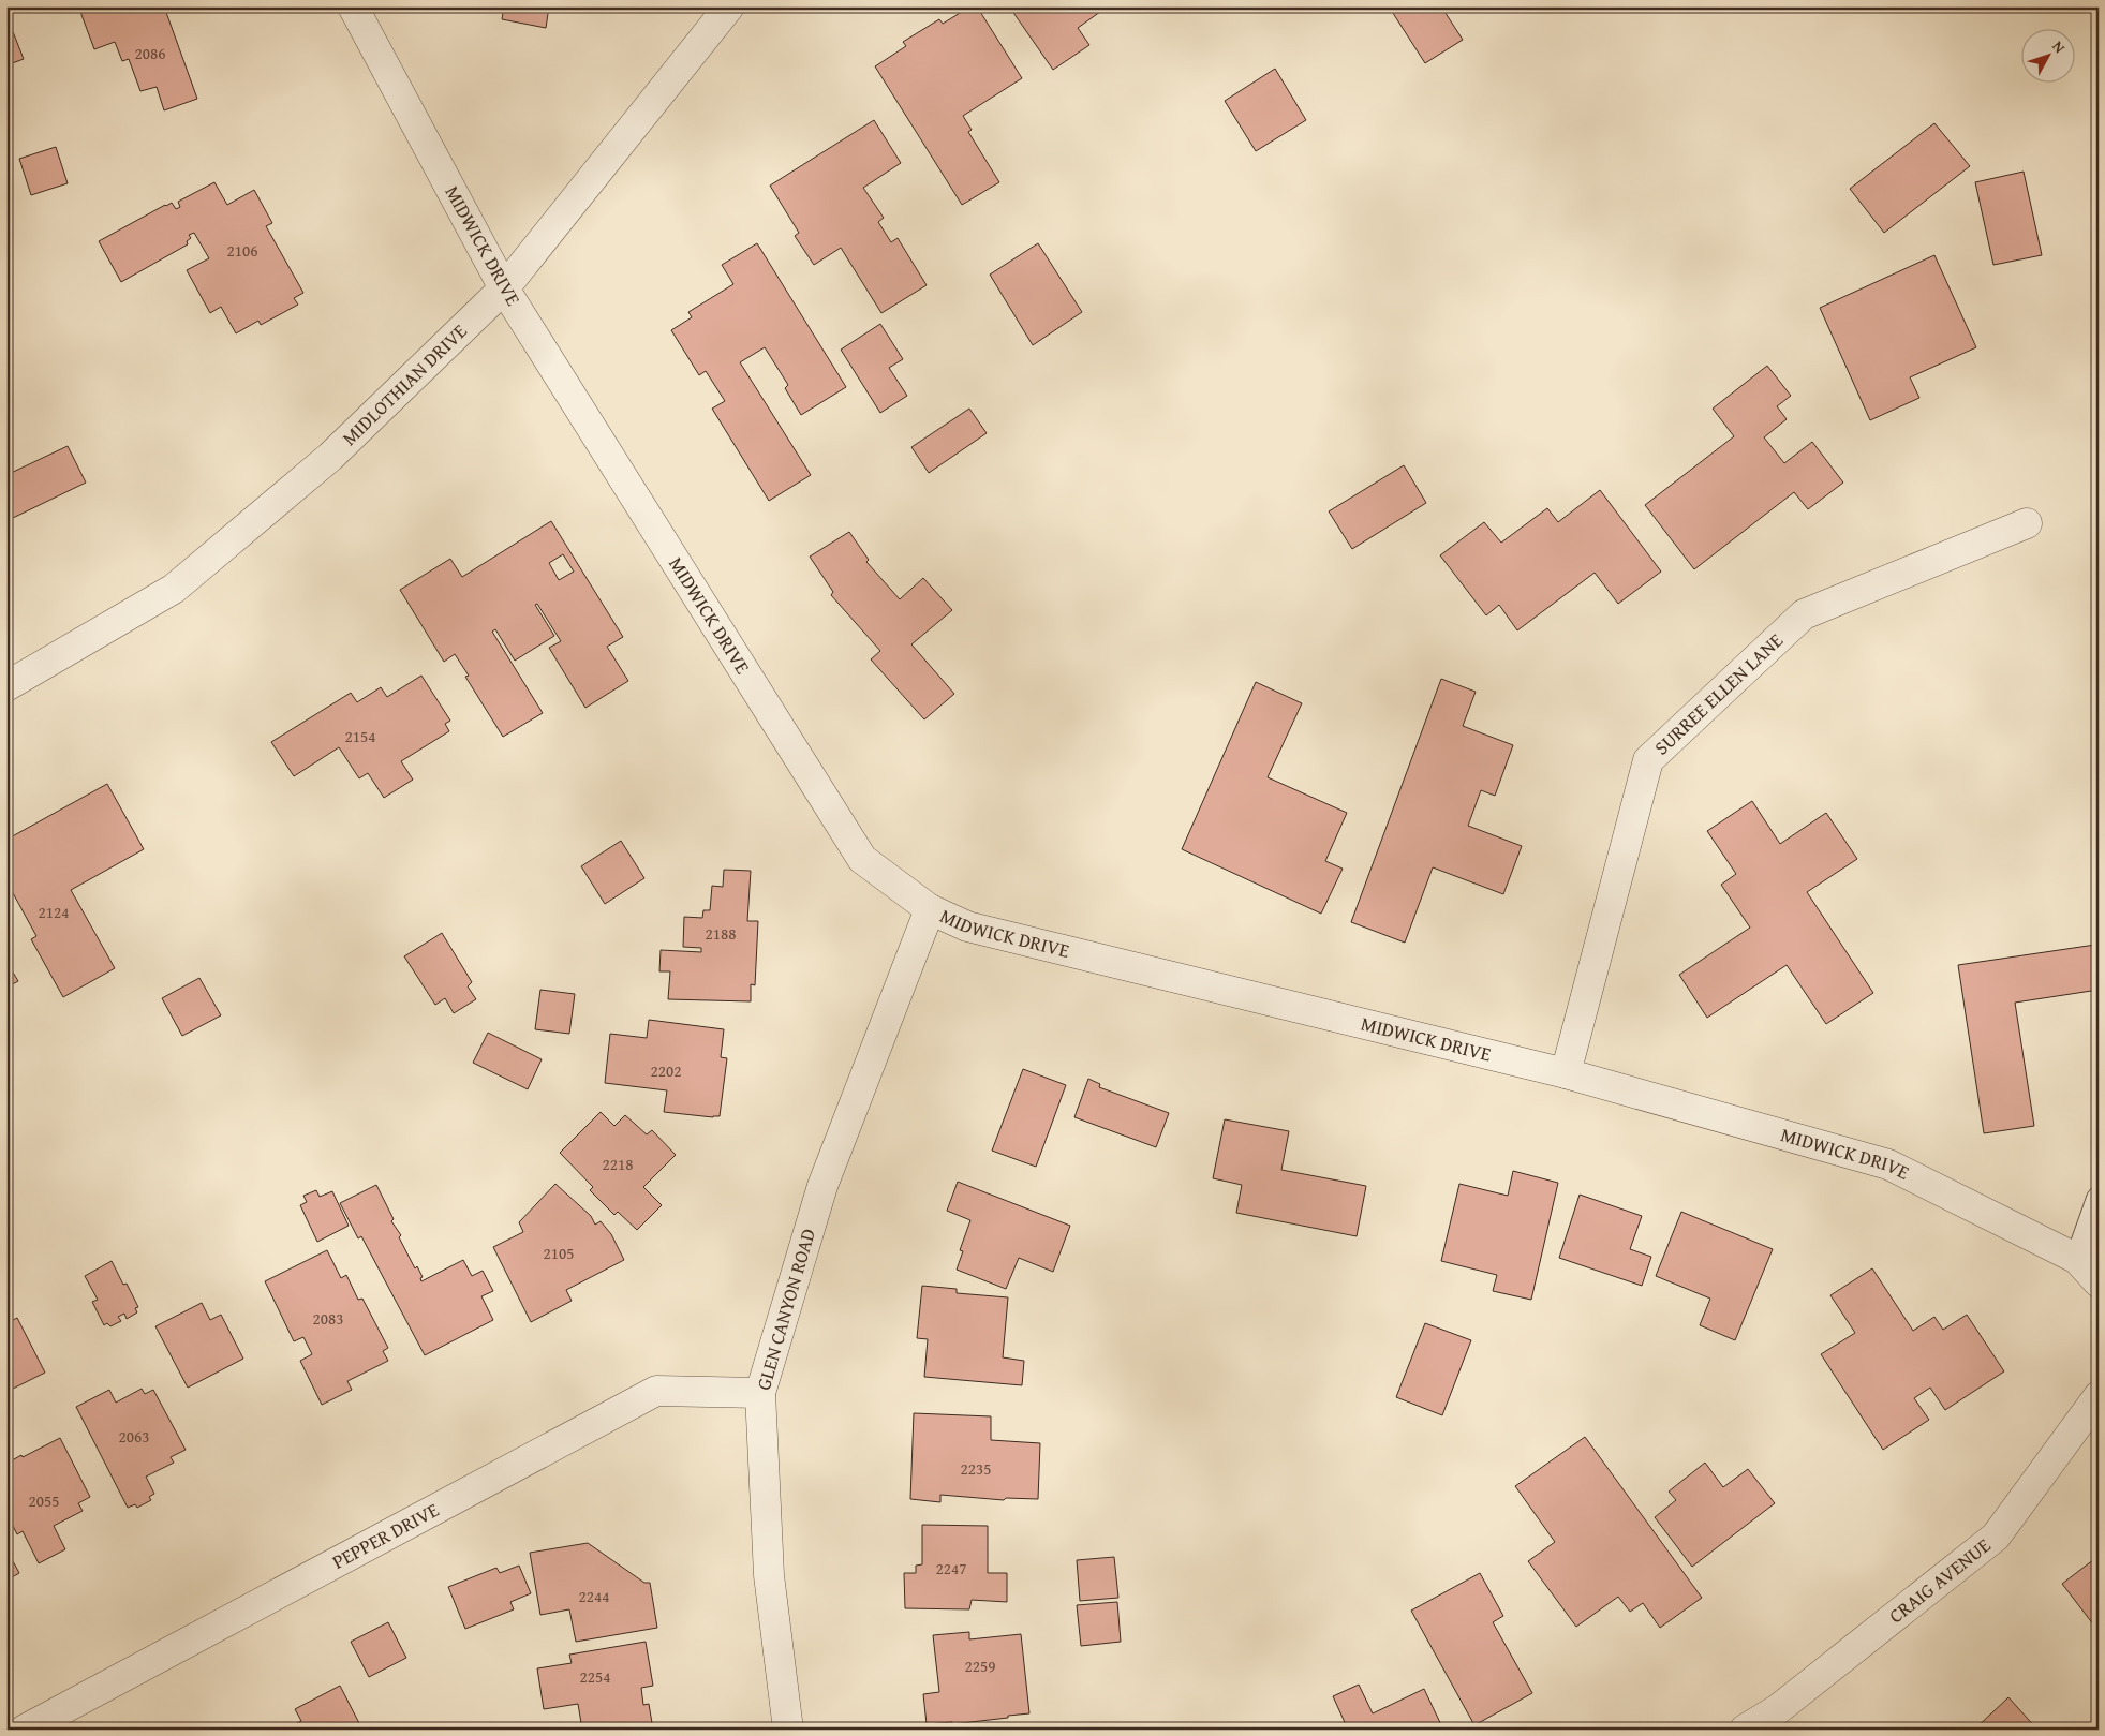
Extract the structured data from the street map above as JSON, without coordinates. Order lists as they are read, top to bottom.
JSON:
{
  "streets": {
    "street": [
      "MIDWICK DRIVE",
      "MIDLOTHIAN DRIVE",
      "SURREE ELLEN LANE",
      "GLEN CANYON ROAD",
      "PEPPER DRIVE",
      "CRAIG AVENUE"
    ]
  },
  "crossings": [
    ["MIDWICK DRIVE", "MIDLOTHIAN DRIVE"],
    ["MIDWICK DRIVE", "SURREE ELLEN LANE"],
    ["MIDWICK DRIVE", "GLEN CANYON ROAD"],
    ["GLEN CANYON ROAD", "PEPPER DRIVE"]
  ],
  "house_numbers": [
    "2086",
    "2106",
    "2154",
    "2124",
    "2188",
    "2202",
    "2218",
    "2105",
    "2083",
    "2063",
    "2235",
    "2055",
    "2247",
    "2244",
    "2259",
    "2254"
  ],
  "north": "top right"
}
